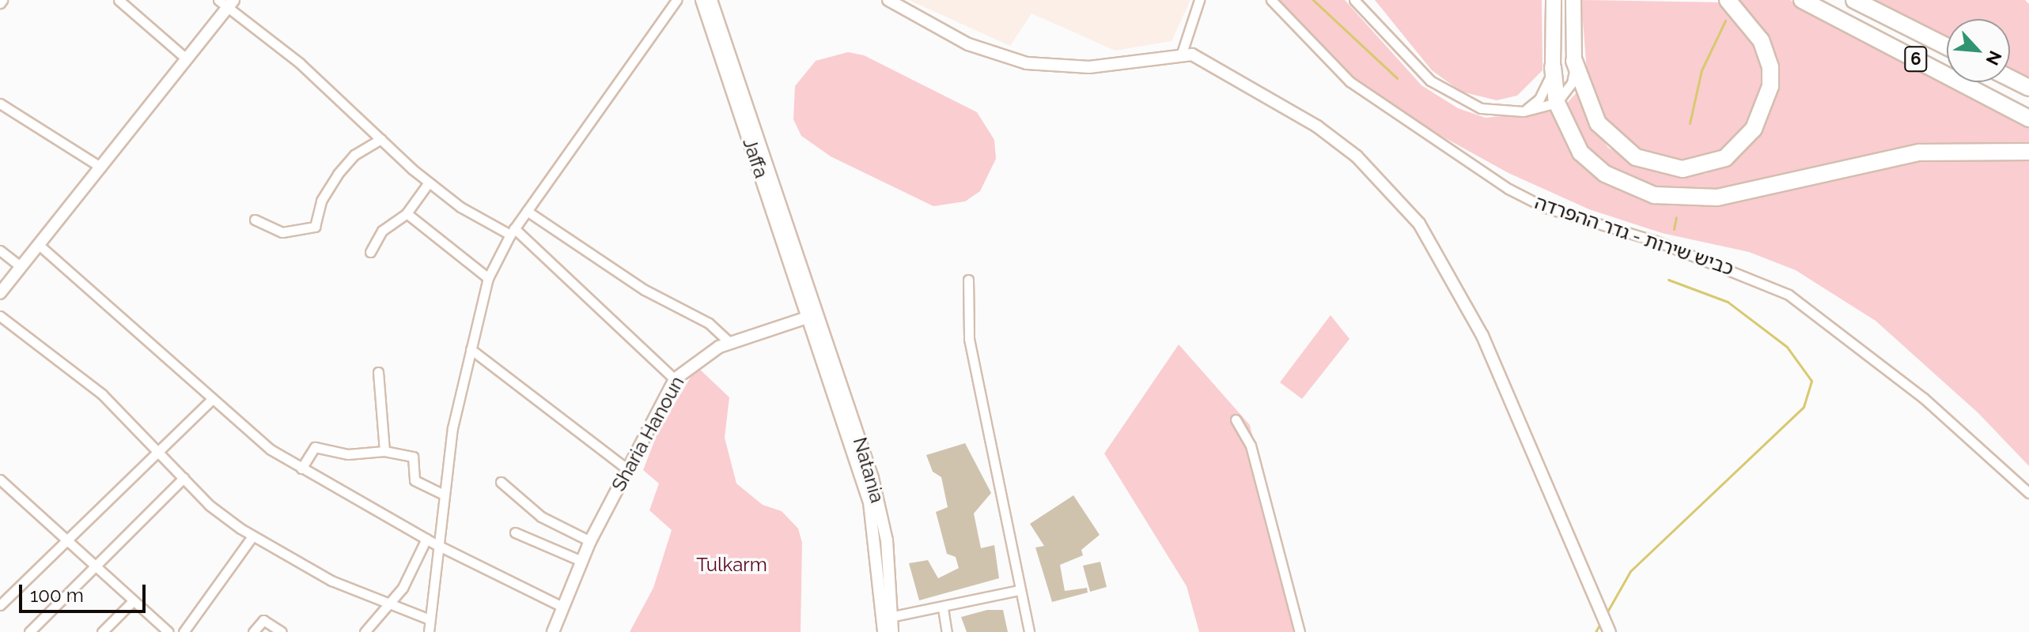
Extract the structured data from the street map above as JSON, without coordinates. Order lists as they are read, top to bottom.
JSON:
{
  "streets": {
    "highway": ["6"],
    "street": [
      "Jaffa",
      "כביש שירות - גדר ההפרדה",
      "Sharia Hanoun",
      "Natania"
    ]
  },
  "crossings": [
    ["Jaffa", "Sharia Hanoun"],
    ["Jaffa", "Natania"],
    ["Sharia Hanoun", "Natania"]
  ],
  "parks": ["Tulkarm"],
  "scale_bar": "100 m",
  "north": "bottom right"
}
